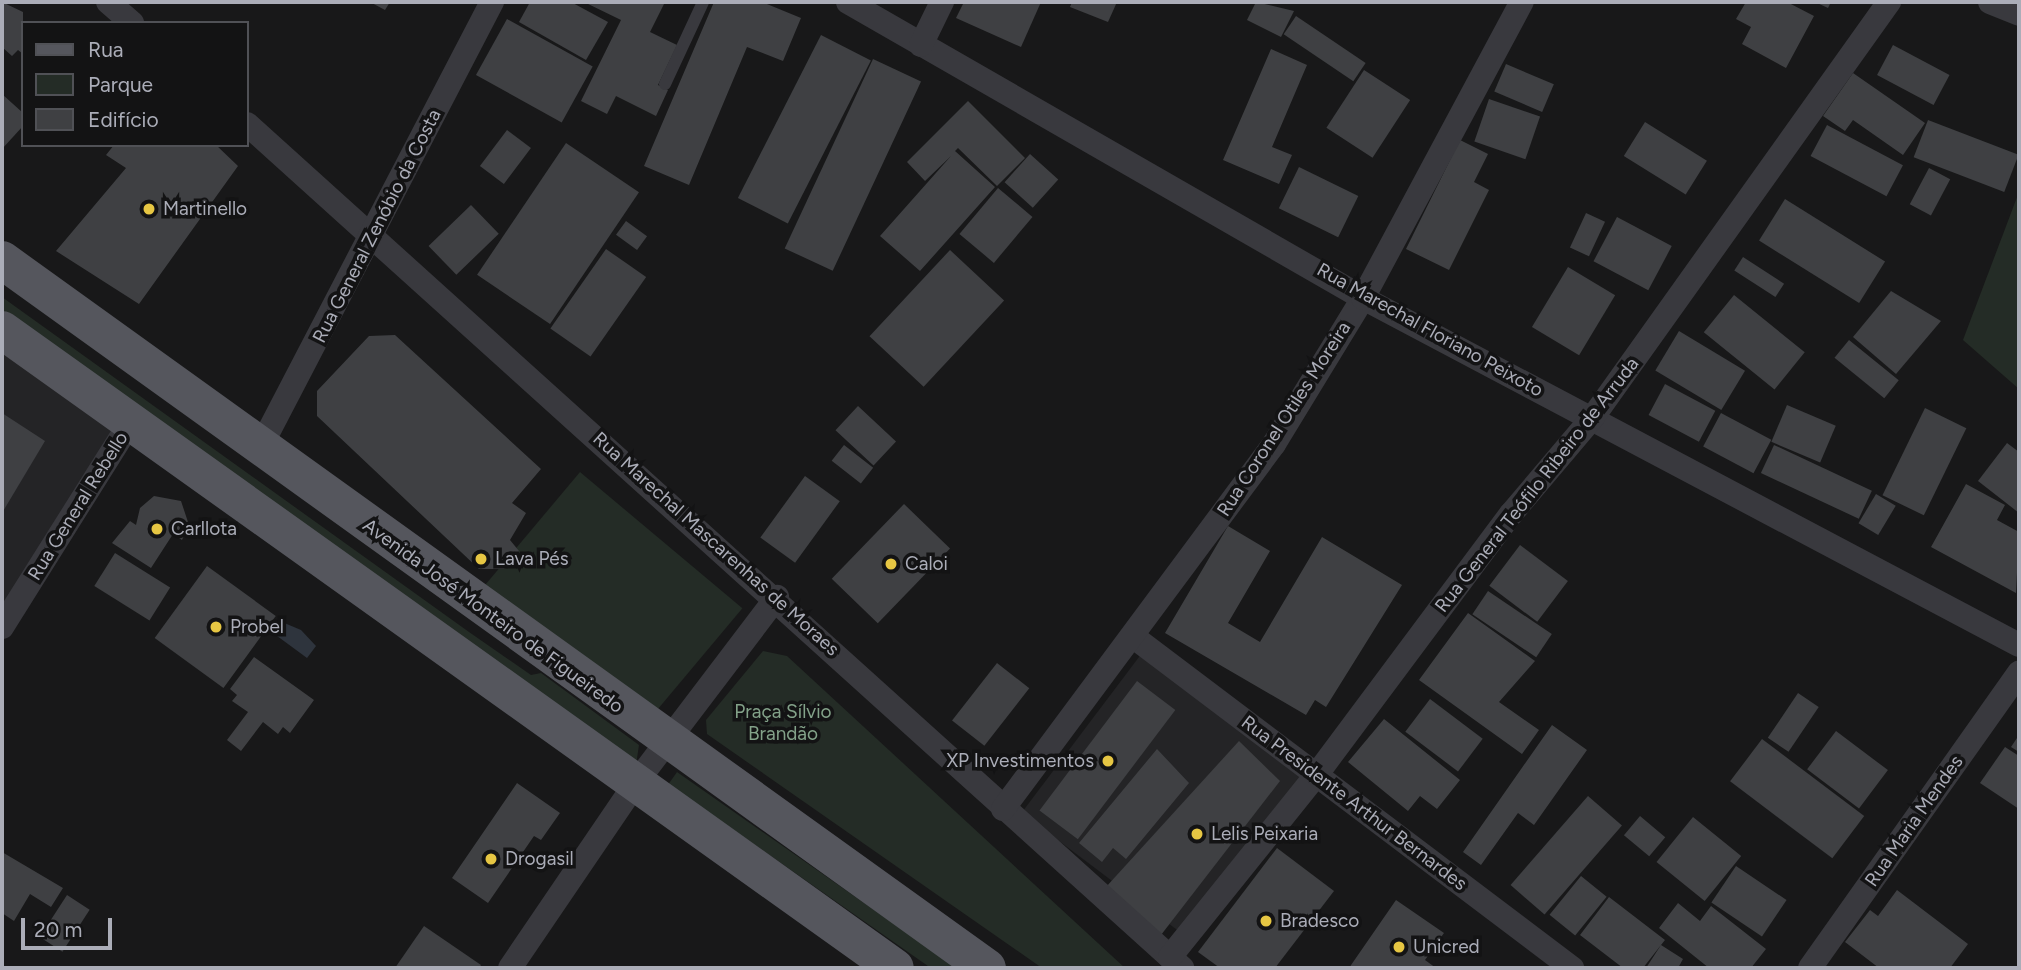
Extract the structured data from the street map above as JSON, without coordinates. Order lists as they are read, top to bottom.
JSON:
{
  "streets": {
    "main road": ["Avenida José Monteiro de Figueiredo"],
    "street": [
      "Rua General Zenóbio da Costa",
      "Rua Marechal Floriano Peixoto",
      "Rua Coronel Otiles Moreira",
      "Rua General Teófilo Ribeiro de Arruda",
      "Rua General Rebello",
      "Rua Marechal Mascarenhas de Moraes",
      "Rua Presidente Arthur Bernardes",
      "Rua Maria Mendes"
    ]
  },
  "crossings": [
    ["Rua General Zenóbio da Costa", "Rua Marechal Mascarenhas de Moraes"],
    ["Rua General Zenóbio da Costa", "Avenida José Monteiro de Figueiredo"],
    ["Rua Marechal Floriano Peixoto", "Rua Coronel Otiles Moreira"],
    ["Rua Marechal Floriano Peixoto", "Rua General Teófilo Ribeiro de Arruda"],
    ["Rua Coronel Otiles Moreira", "Rua Marechal Mascarenhas de Moraes"],
    ["Rua Coronel Otiles Moreira", "Rua Presidente Arthur Bernardes"],
    ["Rua General Teófilo Ribeiro de Arruda", "Rua Marechal Mascarenhas de Moraes"],
    ["Rua General Teófilo Ribeiro de Arruda", "Rua Presidente Arthur Bernardes"]
  ],
  "parks": ["Praça Sílvio Brandão"],
  "places": [
    "Martinello",
    "Carllota",
    "Lava Pés",
    "Caloi",
    "Probel",
    "XP Investimentos",
    "Lelis Peixaria",
    "Drogasil",
    "Bradesco",
    "Unicred"
  ],
  "legend": ["Rua", "Parque", "Edifício"],
  "scale_bar": "20 m"
}
